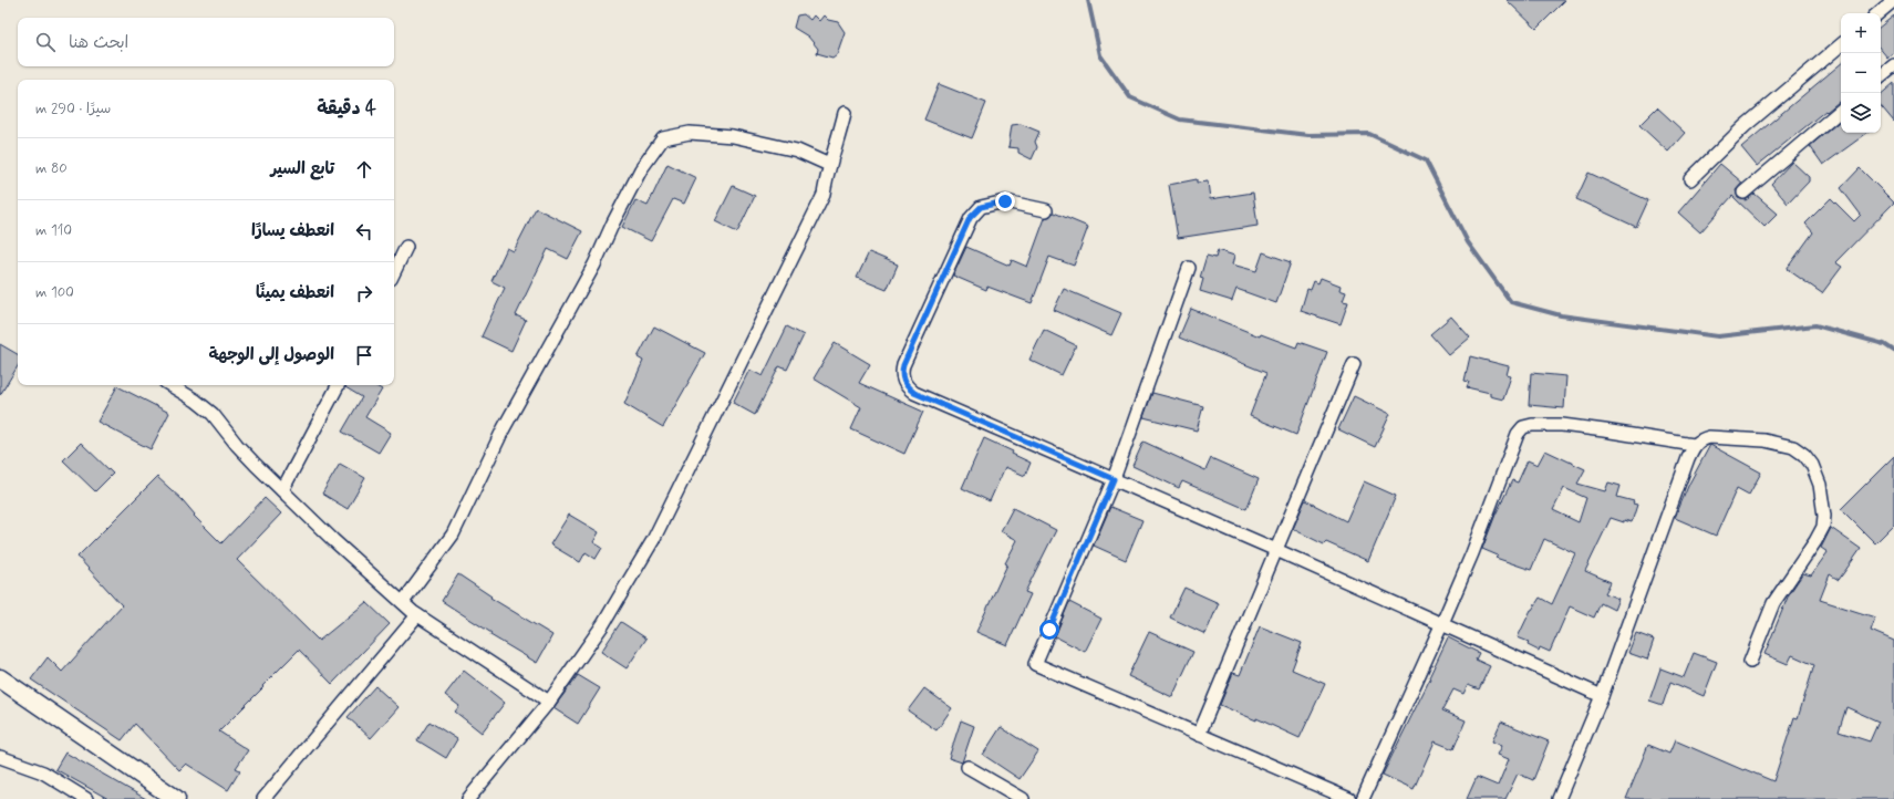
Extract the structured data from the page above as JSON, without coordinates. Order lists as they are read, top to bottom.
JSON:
{
  "page": {
    "map_buttons": ["+", "−"],
    "search": "ابحث هنا",
    "heading": ["4 دقيقة", "سيرًا · 290 m"],
    "list": [
      ["تابع السير", "80 m"],
      ["انعطف يسارًا", "110 m"],
      ["انعطف يمينًا", "100 m"],
      "الوصول إلى الوجهة"
    ]
  }
}
